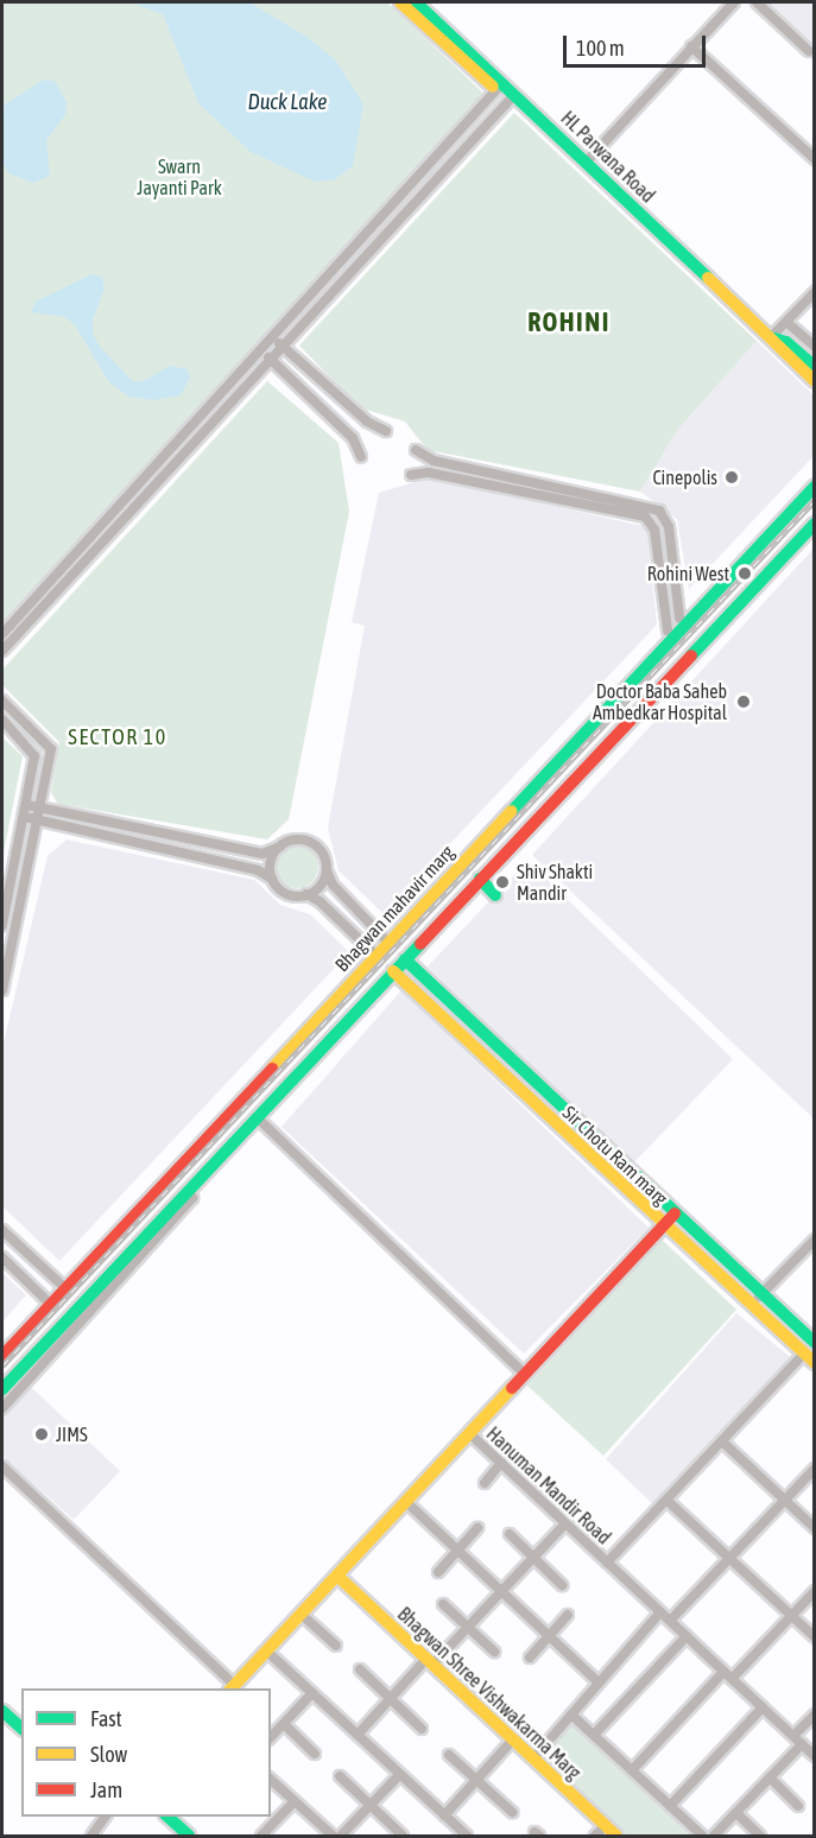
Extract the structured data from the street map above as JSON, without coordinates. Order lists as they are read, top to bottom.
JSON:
{
  "streets": {
    "street": [
      "HL Parwana Road",
      "Bhagwan mahavir marg",
      "Sir Chotu Ram marg",
      "Hanuman Mandir Road",
      "Bhagwan Shree Vishwakarma Marg"
    ]
  },
  "districts": ["ROHINI", "SECTOR 10"],
  "water": ["Duck Lake"],
  "parks": ["Swarn Jayanti Park"],
  "places": [
    "Cinepolis",
    "Rohini West",
    "Doctor Baba Saheb Ambedkar Hospital",
    "Shiv Shakti Mandir",
    "JIMS"
  ],
  "legend": ["Fast", "Slow", "Jam"],
  "scale_bar": "100 m"
}
